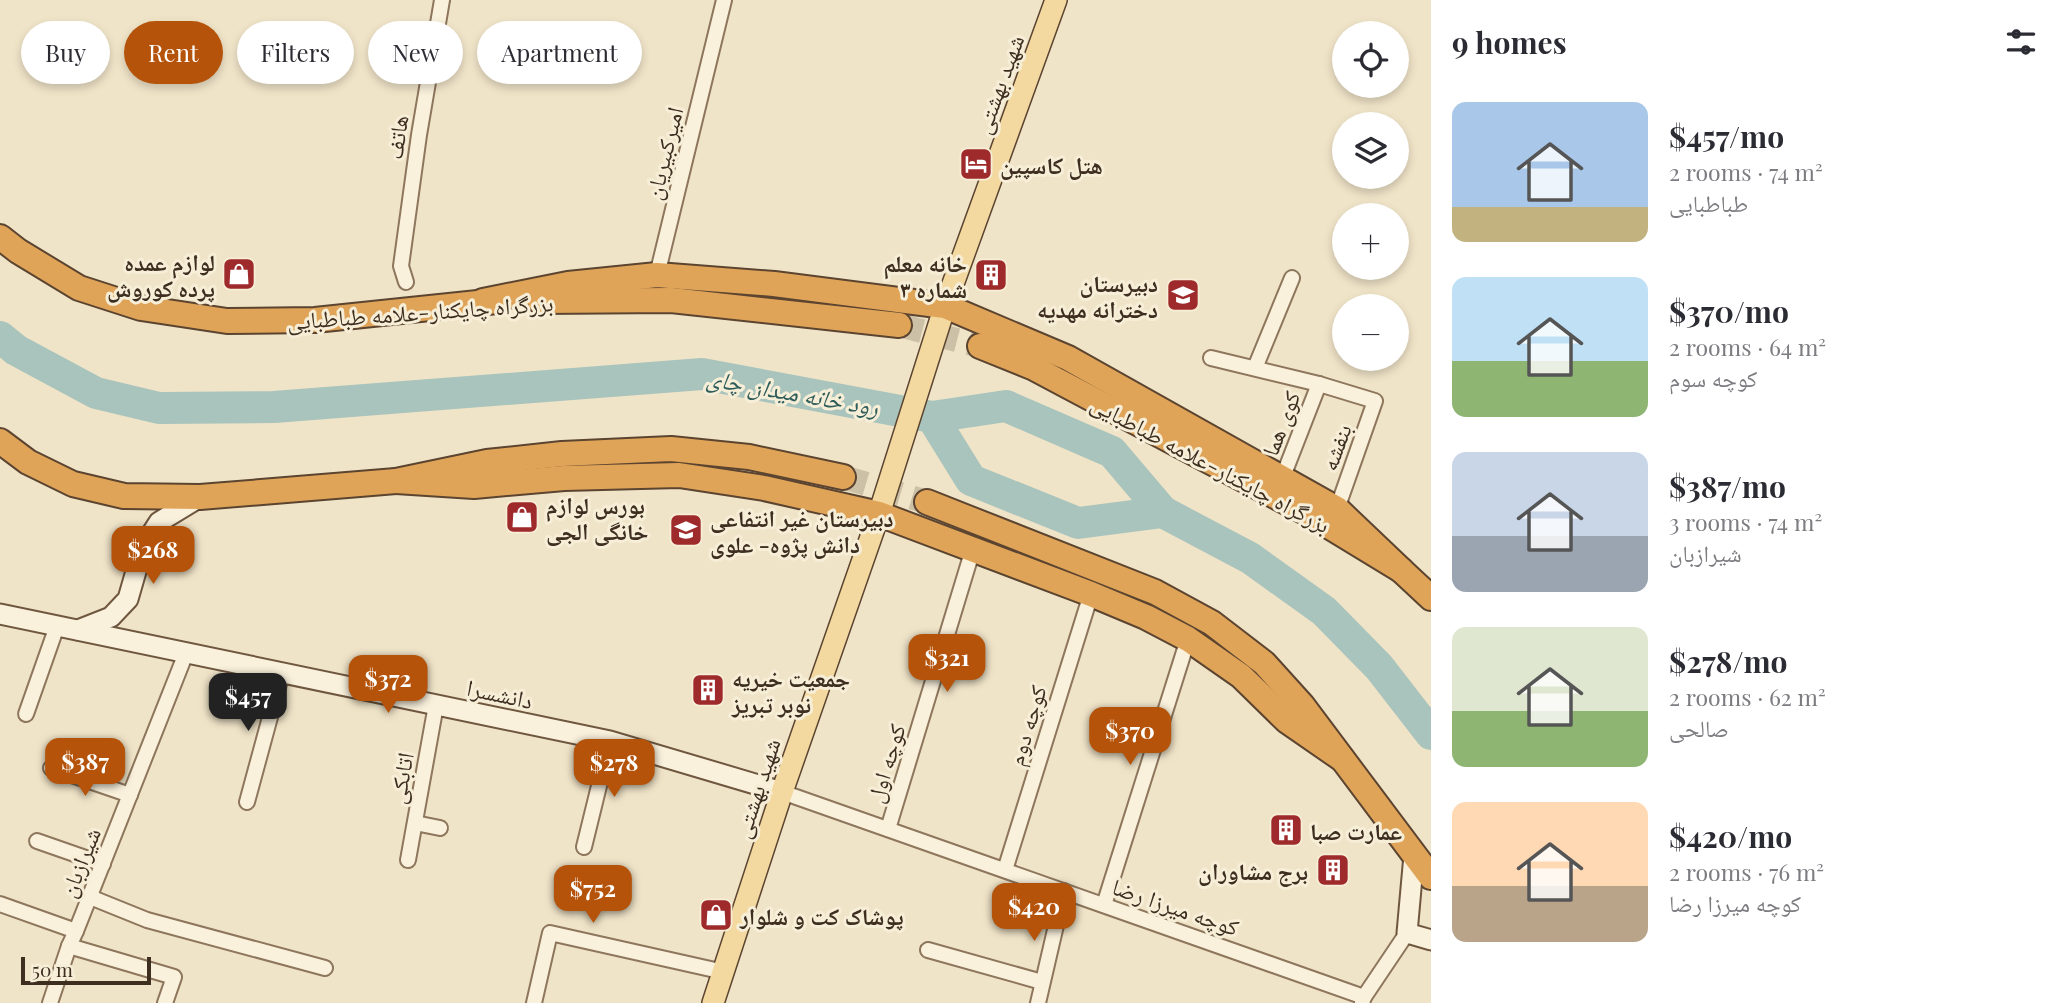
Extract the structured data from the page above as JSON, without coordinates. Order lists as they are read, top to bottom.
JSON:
{
  "streets": {
    "highway": ["بزرگراه چایکنار-علامه طباطبایی"],
    "main road": ["شهید بهشتى", "دانشسرا"],
    "street": [
      "هاتف",
      "امیرکبیریان",
      "کوی هما",
      "بنفشه",
      "کوچه دوم",
      "کوچه اول",
      "اتابکی",
      "شیرازبان",
      "کوچه میرزا رضا"
    ]
  },
  "crossings": [
    ["شهید بهشتى", "دانشسرا"],
    ["شهید بهشتى", "کوچه میرزا رضا"],
    ["کوی هما", "بنفشه"],
    ["دانشسرا", "اتابکی"],
    ["دانشسرا", "شیرازبان"],
    ["دانشسرا", "کوچه میرزا رضا"],
    ["کوچه دوم", "کوچه میرزا رضا"],
    ["کوچه اول", "کوچه میرزا رضا"]
  ],
  "water": ["رود خانه میدان چای"],
  "places": {
    "hotel": ["هتل کاسپین"],
    "shop": ["لوازم عمده پرده کوروش", "بورس لوازم خانگی الجی", "پوشاک کت و شلوار"],
    "building": [
      "خانه معلم شماره ۳",
      "جمعیت خیریه نوبر تبریز",
      "عمارت صبا",
      "برج مشاوران"
    ],
    "school or university": ["دبیرستان دخترانه مهدیه", "دبیرستان غیر انتفاعی دانش پژوه- علوی"]
  },
  "scale_bar": "50 m",
  "page": {
    "heading": "9 homes",
    "map_buttons": ["+", "−"],
    "chip": [
      "Buy",
      "Rent",
      "Filters",
      "New",
      "Apartment"
    ],
    "list": [
      {
        "name": "$457/mo",
        "note": "2 rooms · 74 m² · طباطبایی"
      },
      {
        "name": "$370/mo",
        "note": "2 rooms · 64 m² · کوچه سوم"
      },
      {
        "name": "$387/mo",
        "note": "3 rooms · 74 m² · شیرازبان"
      },
      {
        "name": "$278/mo",
        "note": "2 rooms · 62 m² · صالحی"
      },
      {
        "name": "$420/mo",
        "note": "2 rooms · 76 m² · کوچه میرزا رضا"
      }
    ],
    "price": [
      "$268",
      "$321",
      "$372",
      "$457",
      "$370",
      "$387",
      "$278",
      "$752",
      "$420"
    ],
    "scale": "50 m"
  }
}
